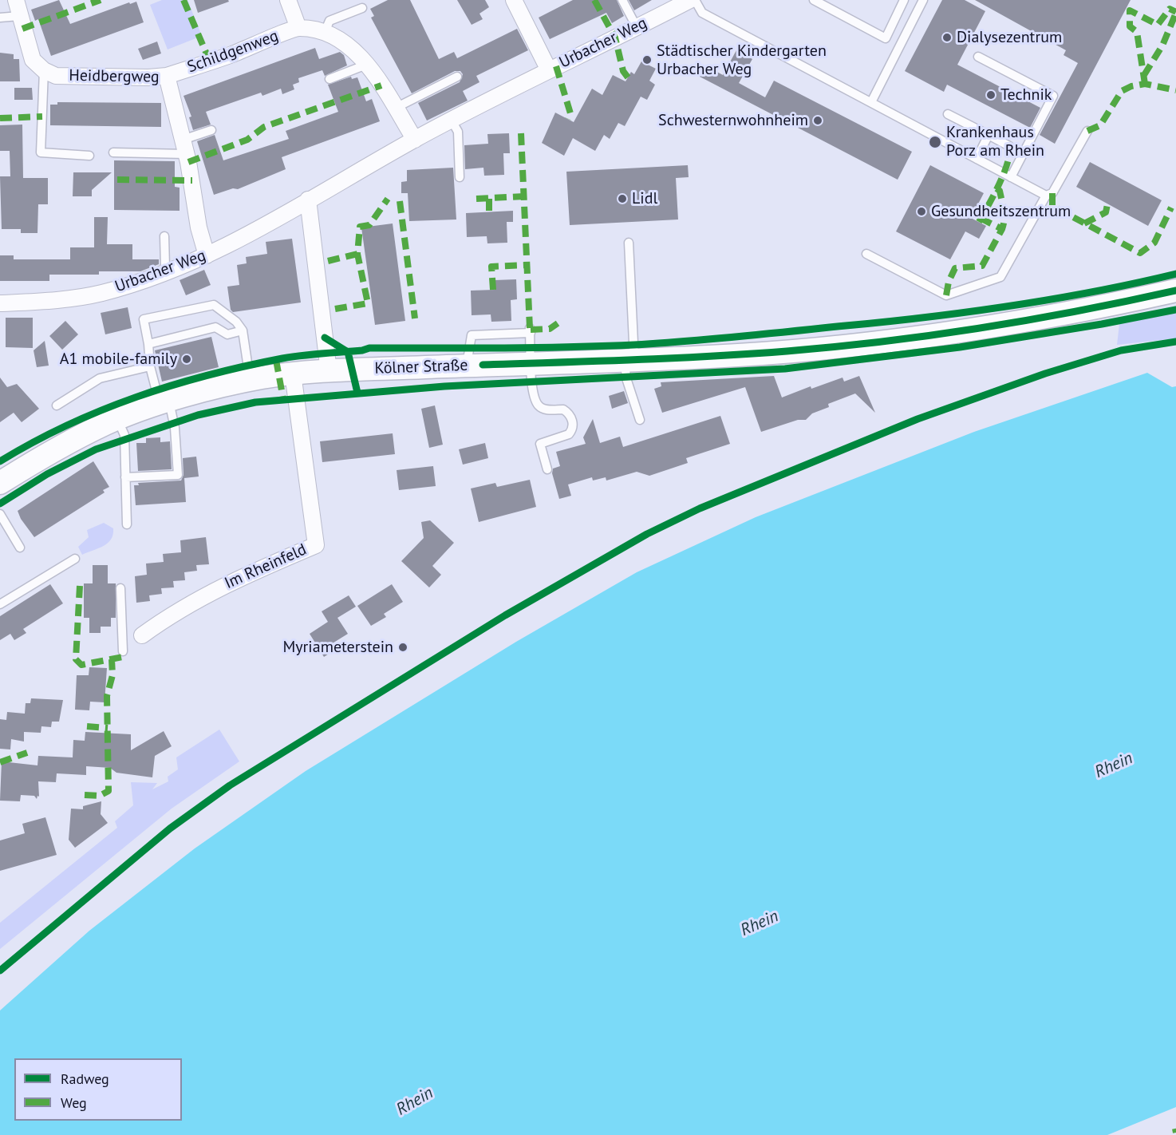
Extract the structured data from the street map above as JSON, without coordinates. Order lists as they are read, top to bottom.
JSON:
{
  "streets": {
    "main road": ["Kölner Straße"],
    "street": [
      "Urbacher Weg",
      "Schildgenweg",
      "Heidbergweg",
      "Im Rheinfeld"
    ]
  },
  "crossings": [
    ["Urbacher Weg", "Schildgenweg"],
    ["Urbacher Weg", "Heidbergweg"],
    ["Schildgenweg", "Heidbergweg"],
    ["Kölner Straße", "Im Rheinfeld"]
  ],
  "water": ["Rhein"],
  "places": [
    "Dialysezentrum",
    "Städtischer Kindergarten Urbacher Weg",
    "Technik",
    "Schwesternwohnheim",
    "Krankenhaus Porz am Rhein",
    "Lidl",
    "Gesundheitszentrum",
    "A1 mobile-family",
    "Myriameterstein"
  ],
  "legend": ["Radweg", "Weg"]
}
